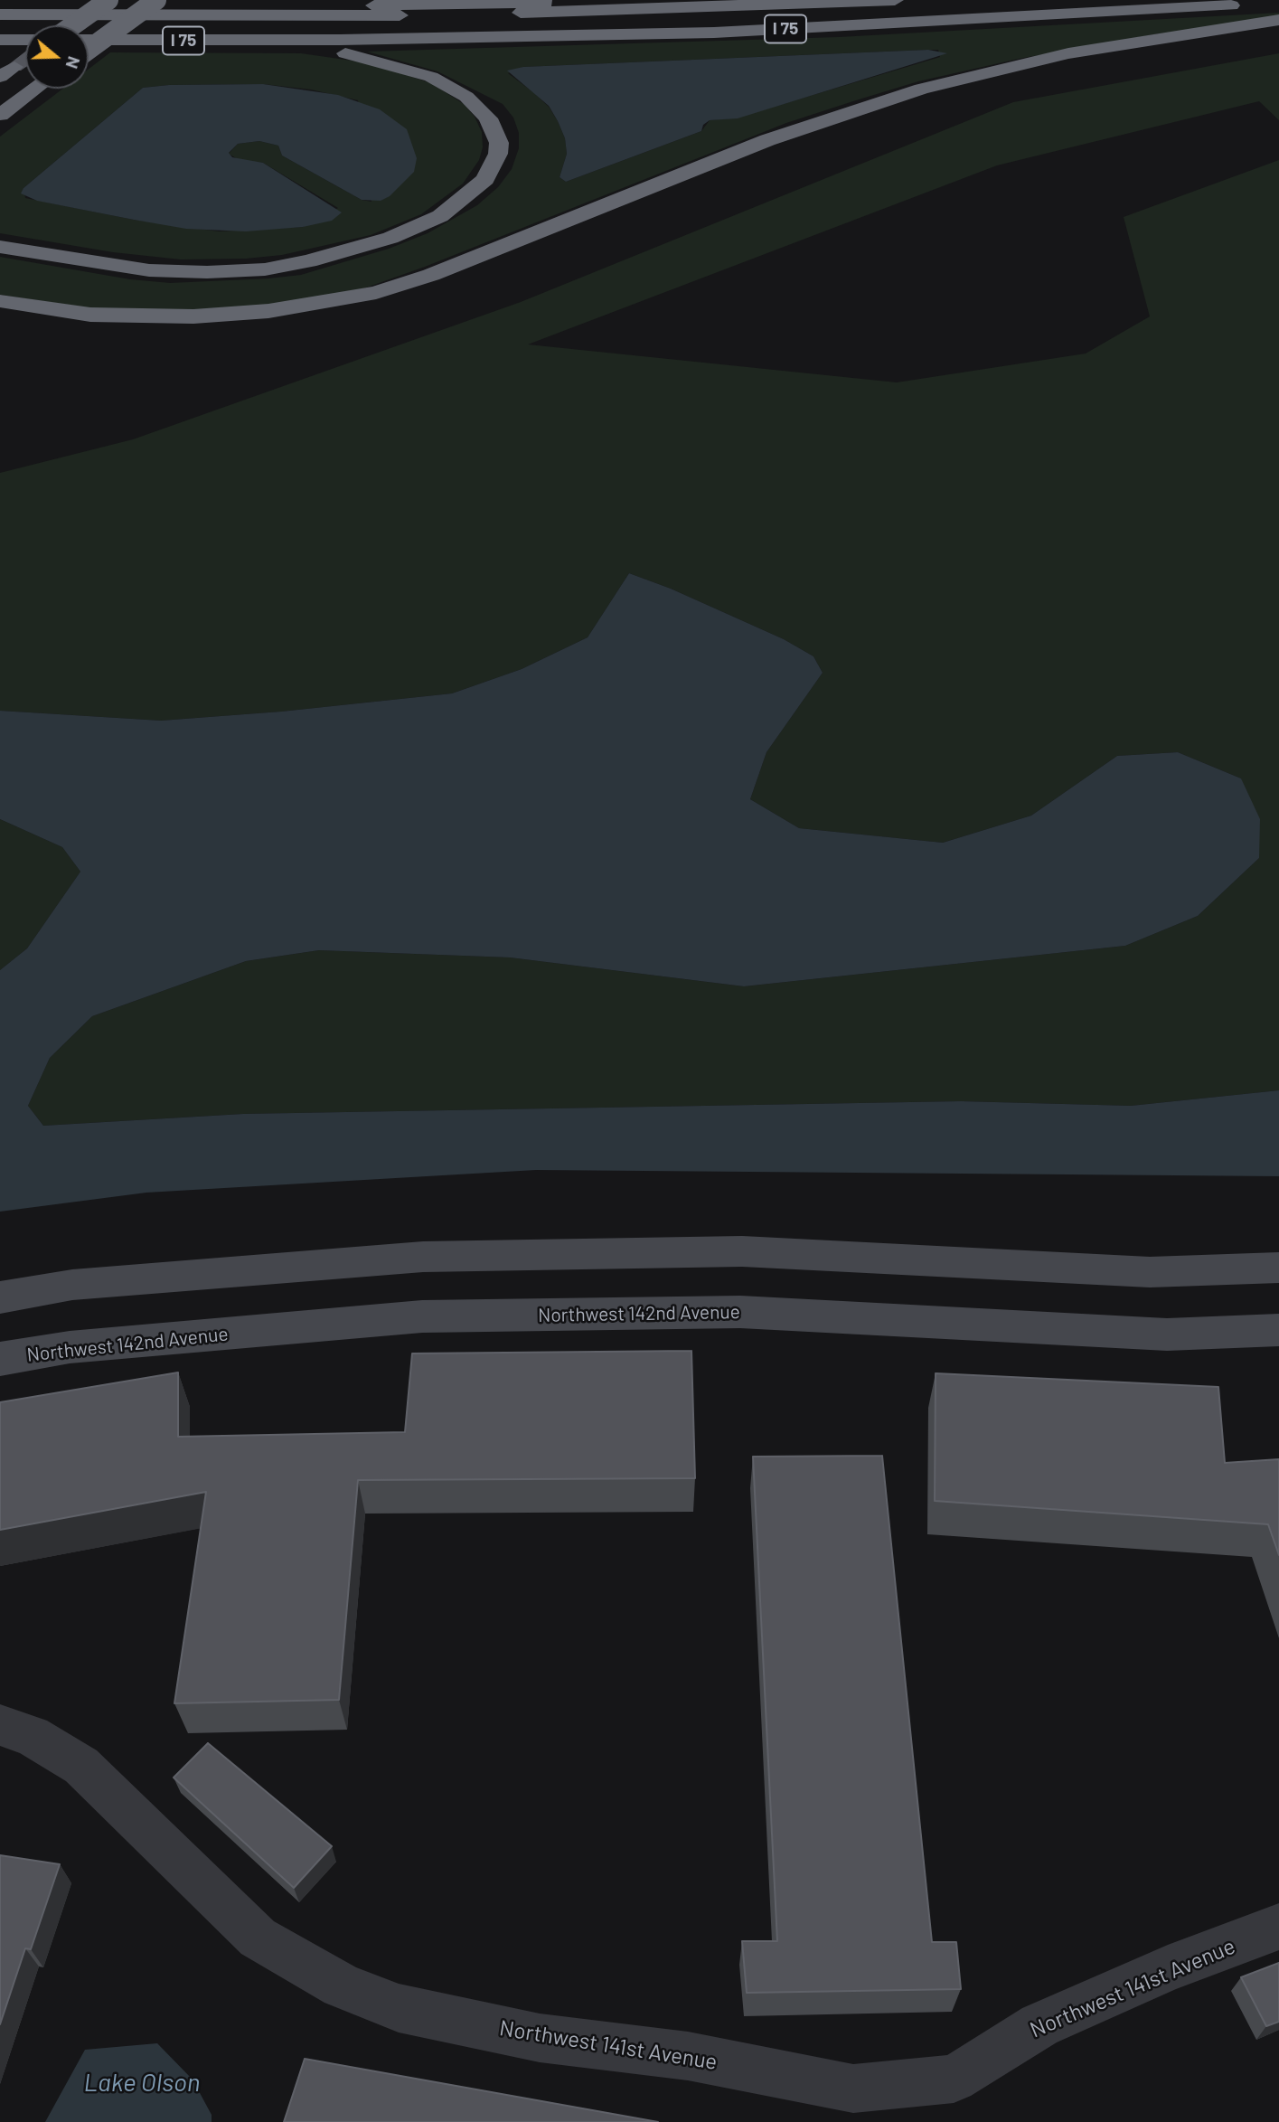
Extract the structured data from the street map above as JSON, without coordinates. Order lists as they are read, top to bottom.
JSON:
{
  "streets": {
    "highway": ["I 75"],
    "street": ["Northwest 142nd Avenue", "Northwest 141st Avenue"]
  },
  "water": ["Lake Olson"],
  "north": "right"
}
